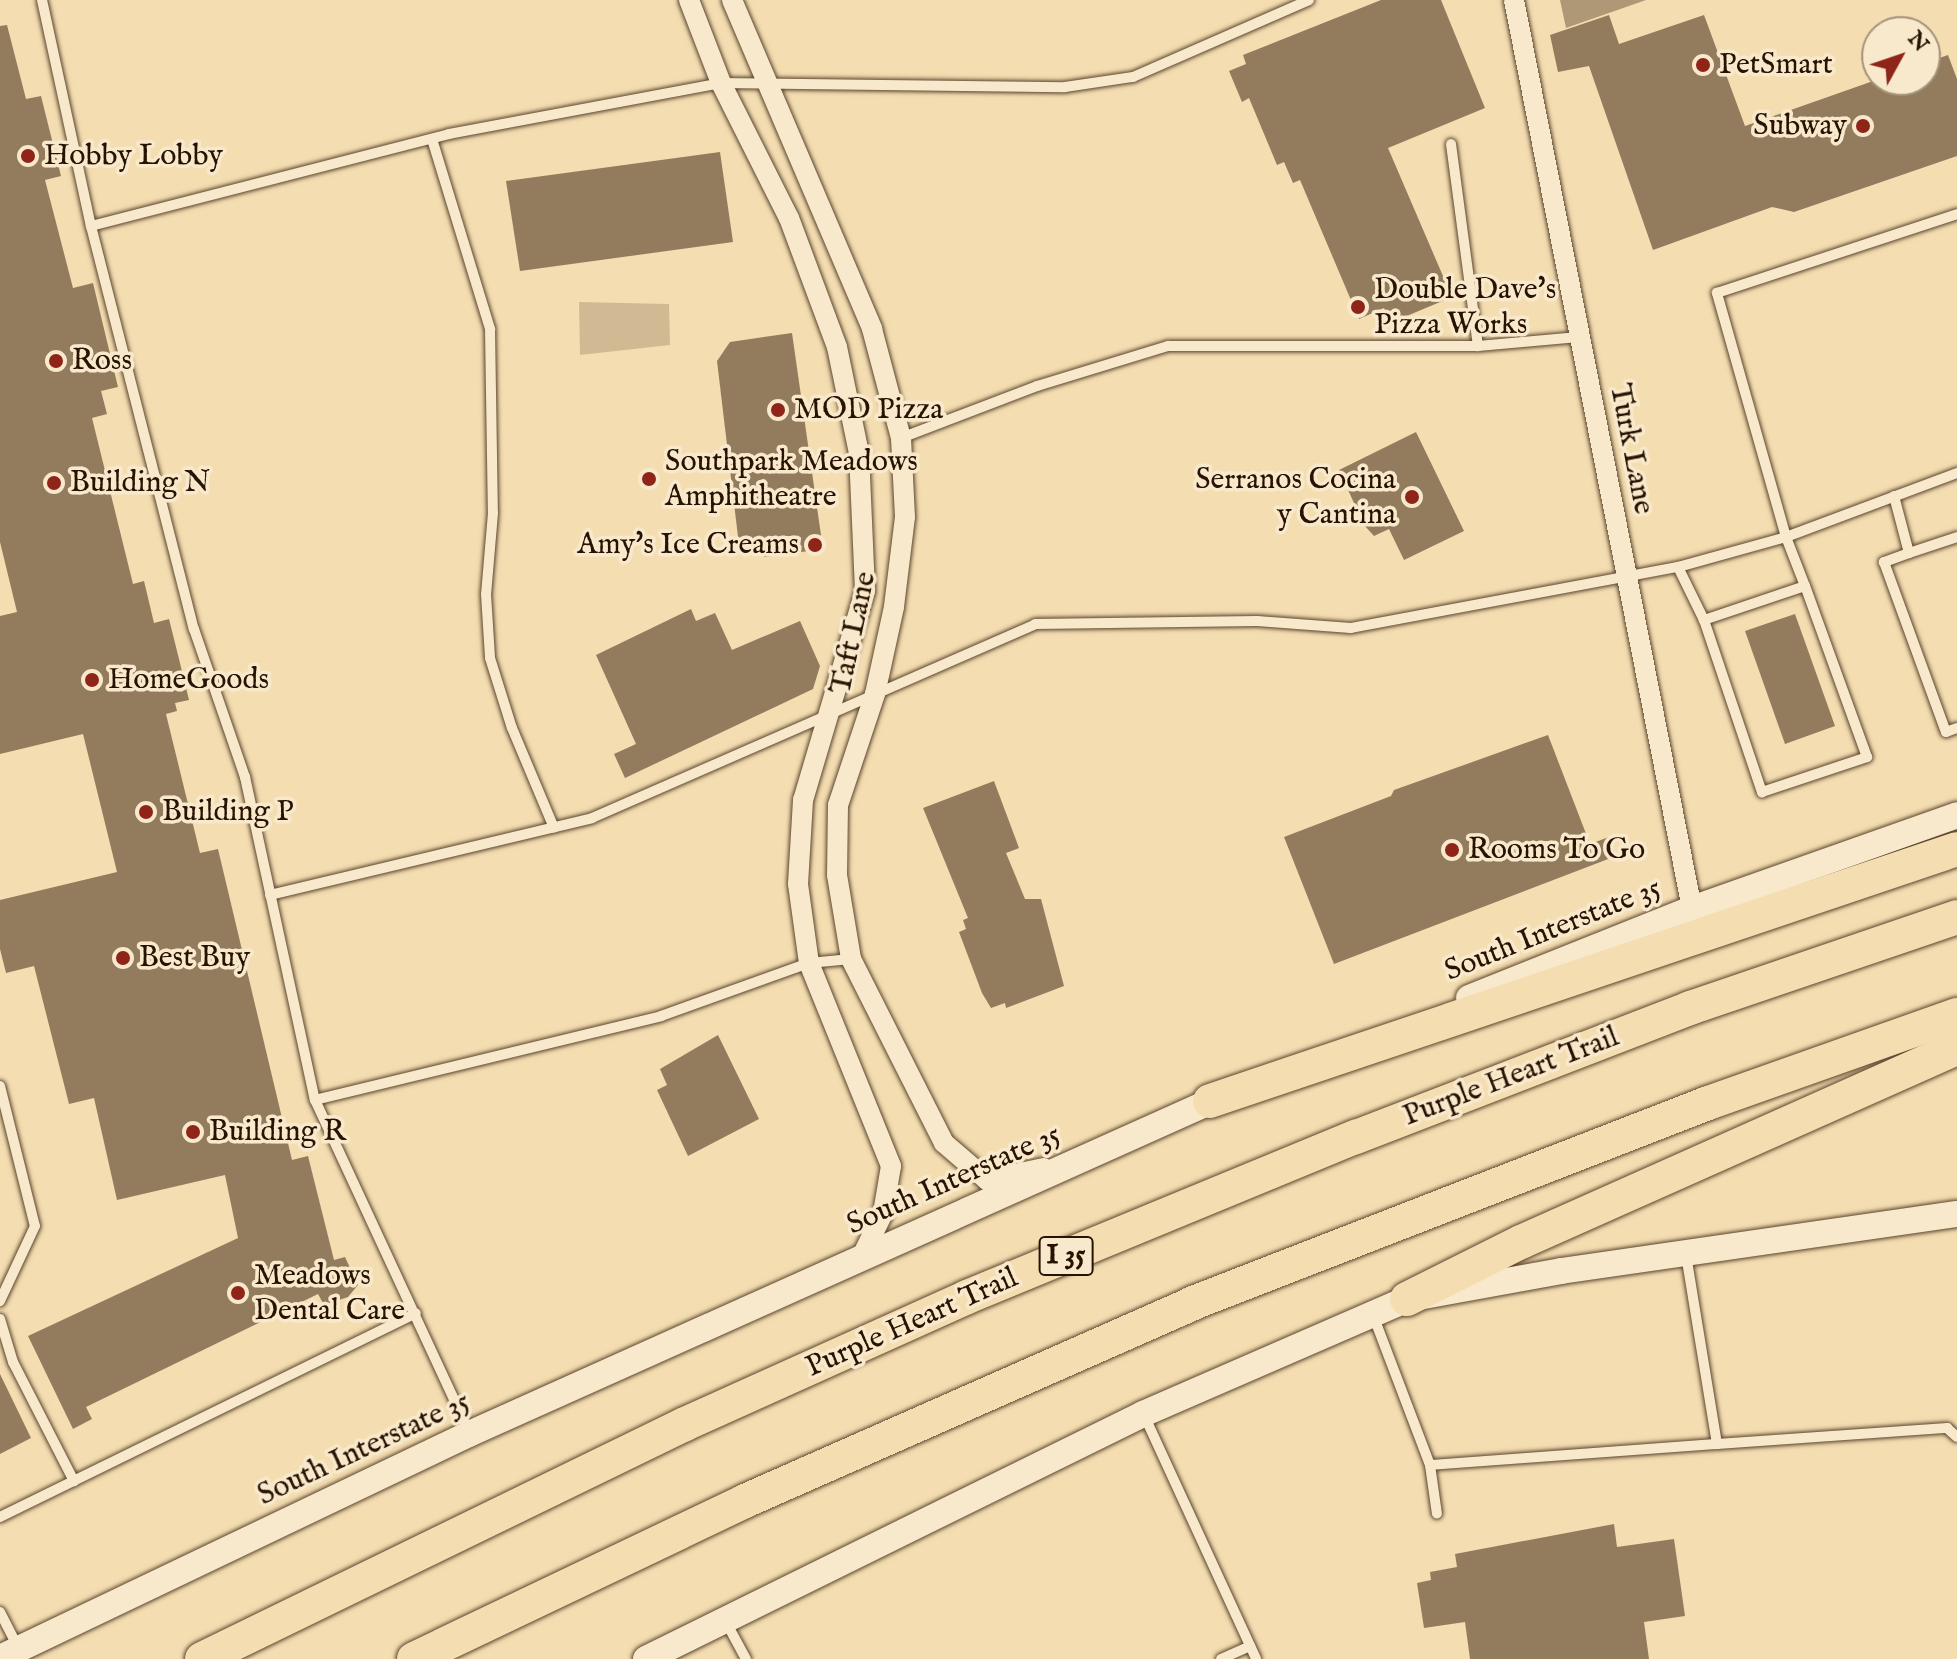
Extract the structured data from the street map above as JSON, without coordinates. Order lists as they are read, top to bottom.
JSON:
{
  "streets": {
    "highway": ["Purple Heart Trail", "I 35"],
    "main road": ["South Interstate 35"],
    "street": ["Turk Lane", "Taft Lane"]
  },
  "crossings": [
    ["Turk Lane", "South Interstate 35"],
    ["Taft Lane", "South Interstate 35"]
  ],
  "places": [
    "PetSmart",
    "Subway",
    "Hobby Lobby",
    "Double Dave's Pizza Works",
    "Ross",
    "MOD Pizza",
    "Southpark Meadows Amphitheatre",
    "Building N",
    "Serranos Cocina y Cantina",
    "Amy's Ice Creams",
    "HomeGoods",
    "Building P",
    "Rooms To Go",
    "Best Buy",
    "Building R",
    "Meadows Dental Care"
  ],
  "north": "top right"
}
